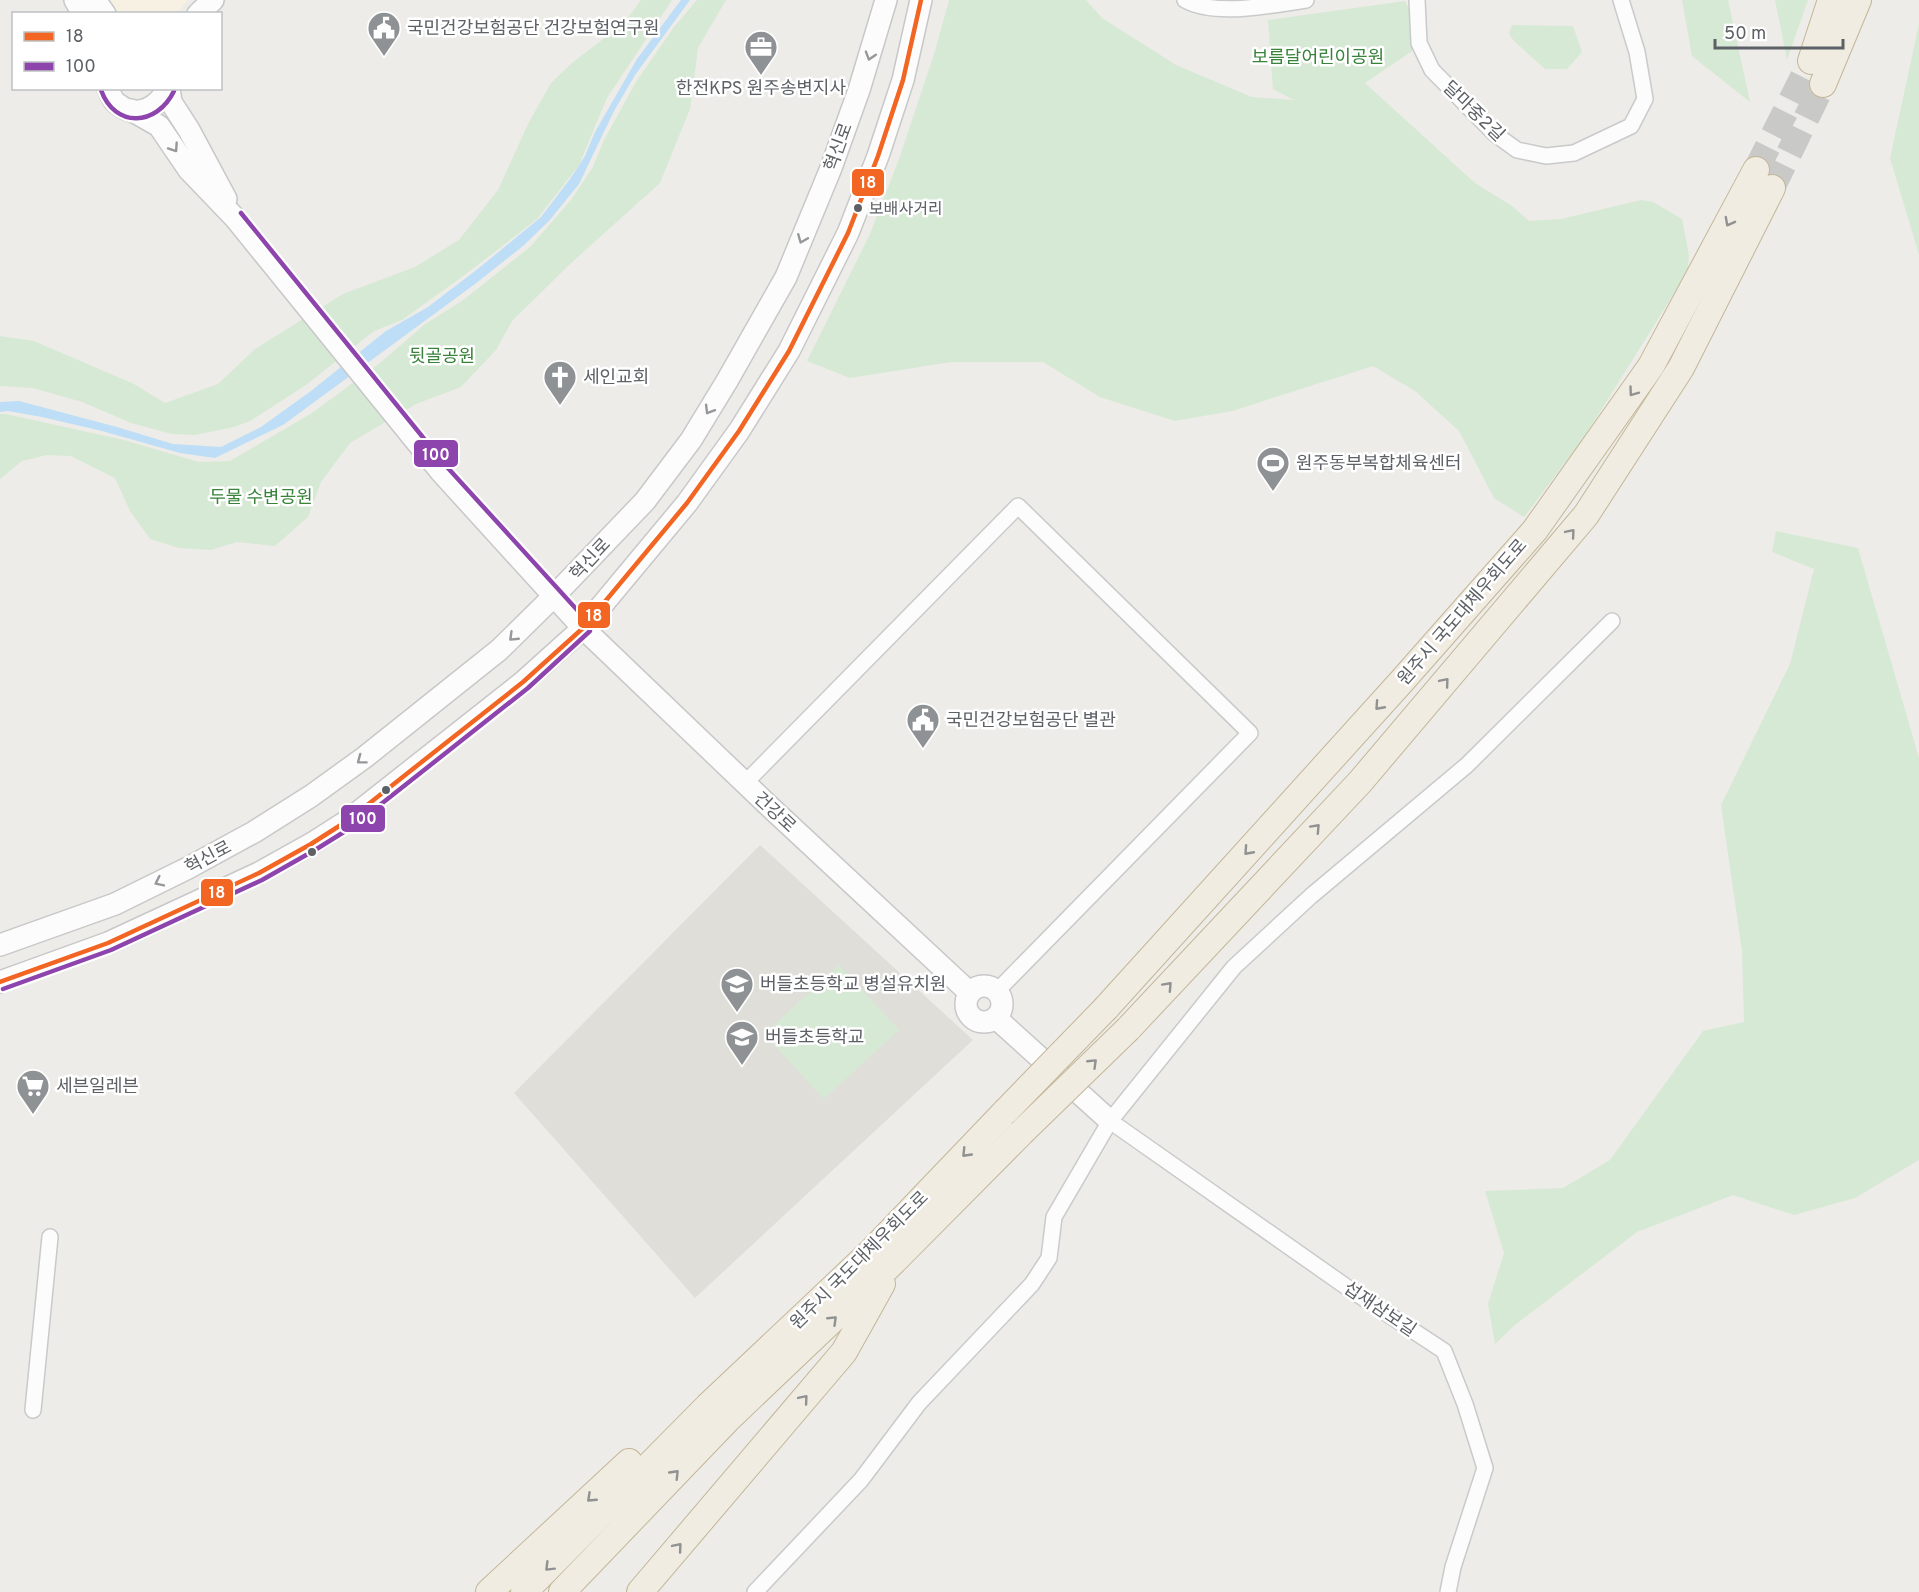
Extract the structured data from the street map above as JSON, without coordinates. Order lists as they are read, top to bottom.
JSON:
{
  "streets": {
    "highway": ["원주시 국도대체우회도로"],
    "street": [
      "달마중2길",
      "혁신로",
      "건강로",
      "섭재삼보길"
    ]
  },
  "crossings": [
    ["혁신로", "건강로"]
  ],
  "parks": ["보름달어린이공원", "뒷골공원", "두물 수변공원"],
  "places": {
    "public building": ["국민건강보험공단 건강보험연구원", "국민건강보험공단 별관"],
    "office": ["한전KPS 원주송변지사"],
    "other": ["보배사거리"],
    "church": ["세인교회"],
    "sports": ["원주동부복합체육센터"],
    "school or university": ["버들초등학교 병설유치원", "버들초등학교"],
    "supermarket": ["세븐일레븐"]
  },
  "lines": ["transit line 18", "transit line 100"],
  "legend": ["18", "100"],
  "scale_bar": "50 m"
}
